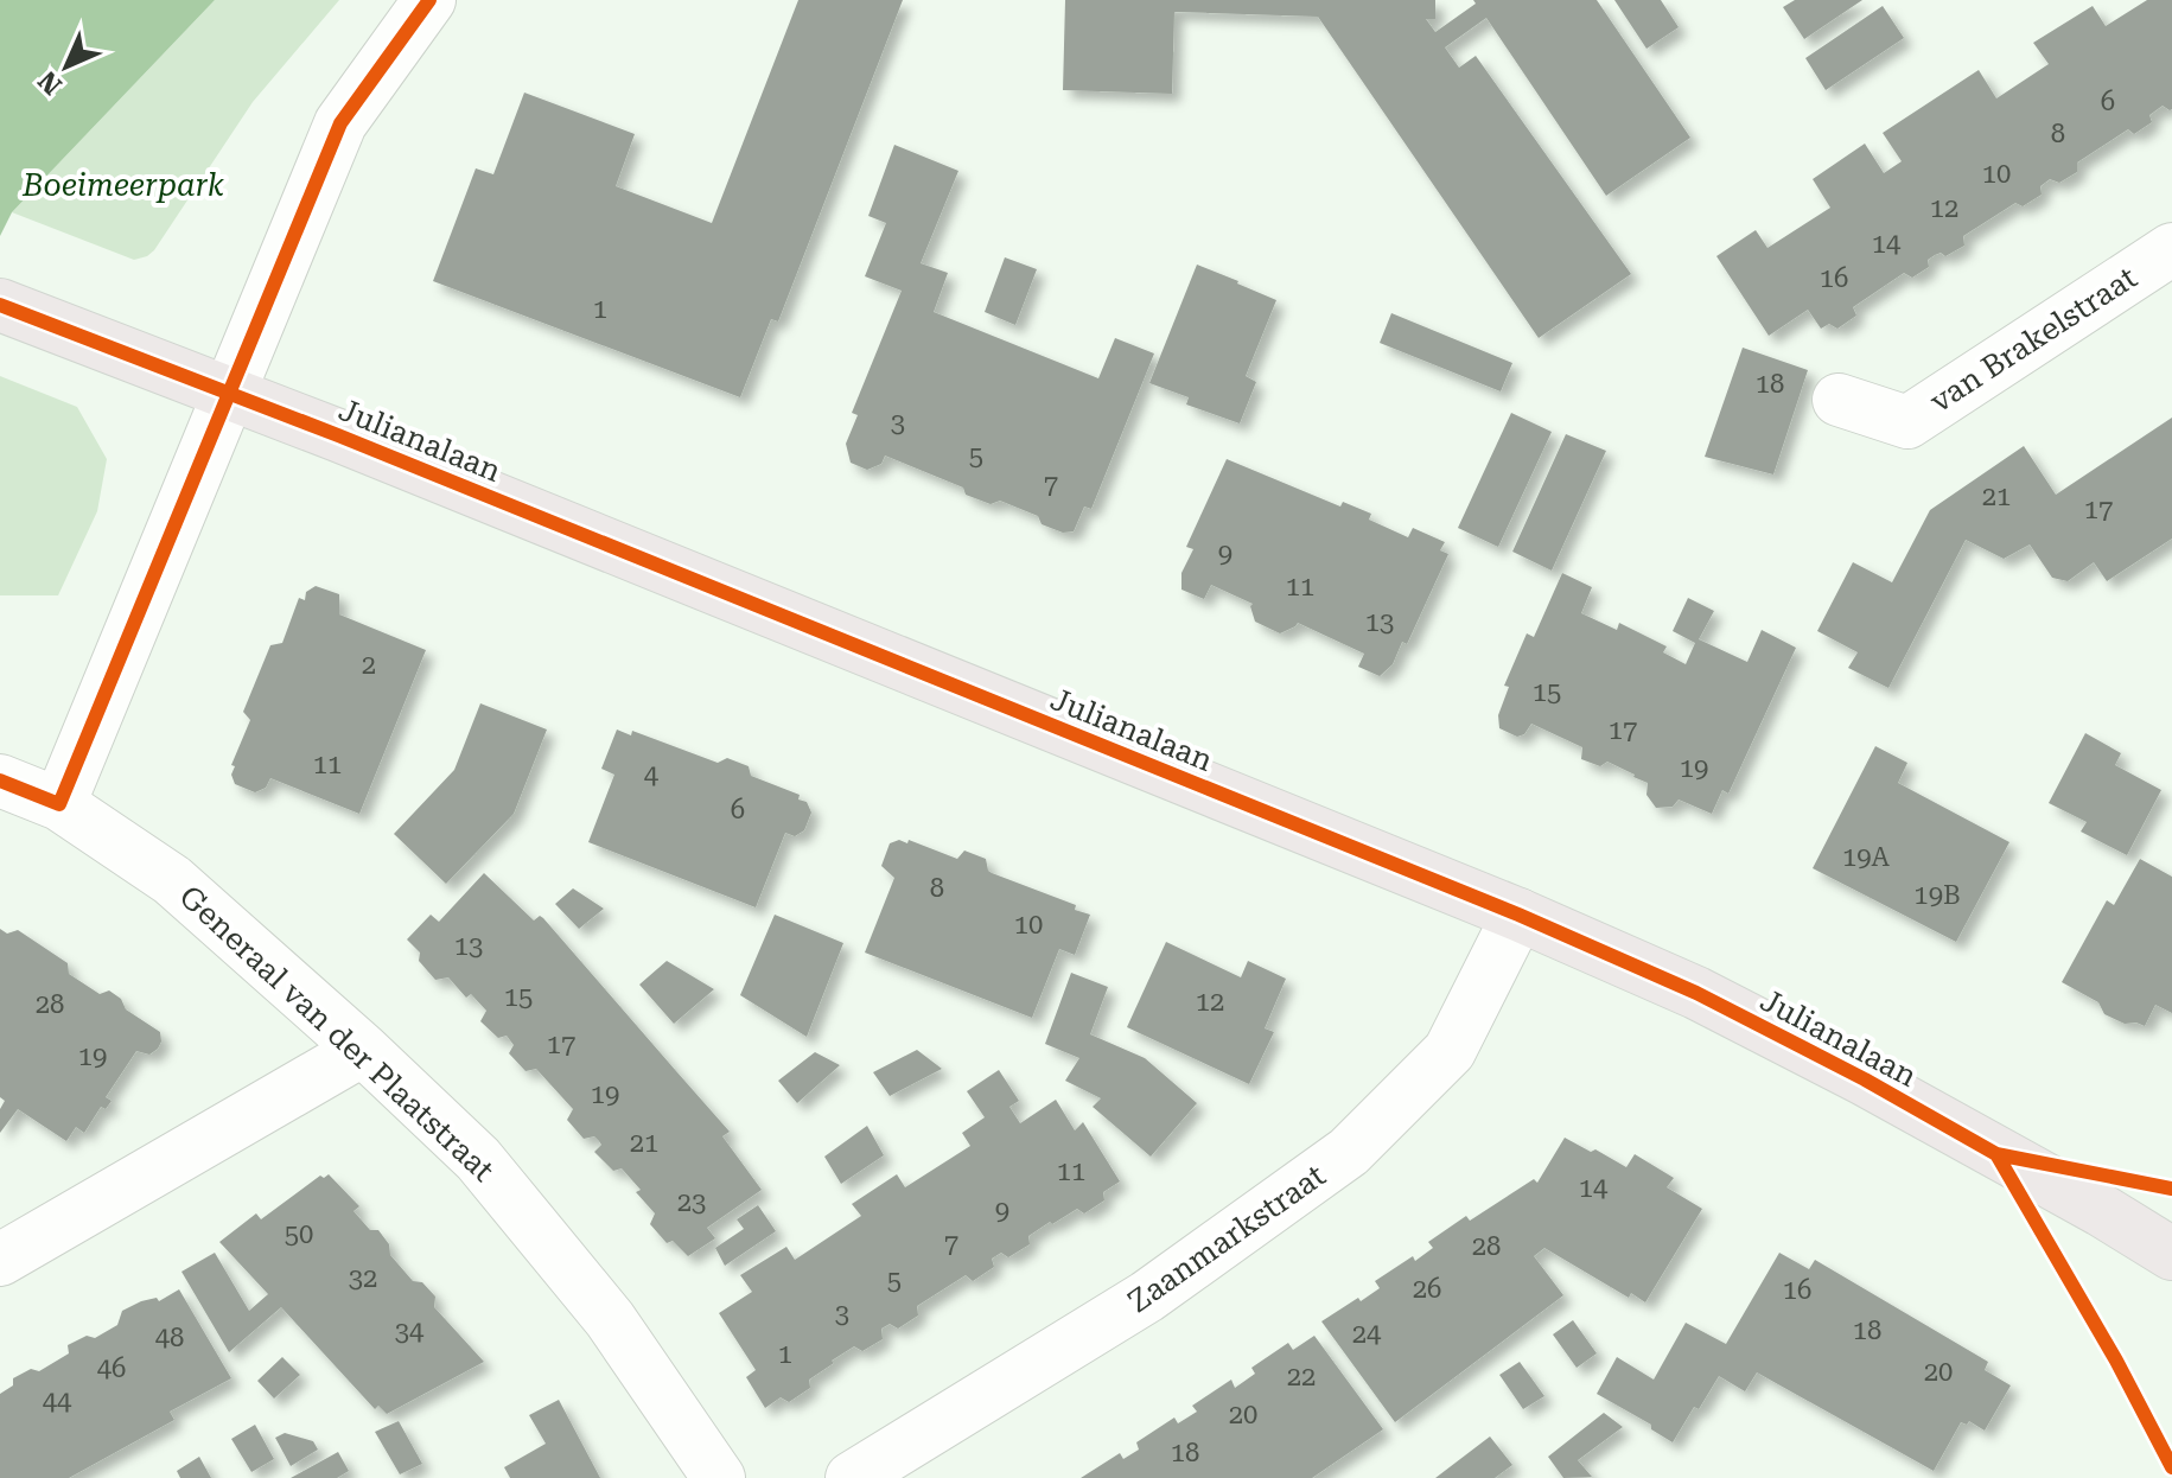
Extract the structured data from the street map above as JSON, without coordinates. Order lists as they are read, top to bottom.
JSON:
{
  "streets": {
    "main road": ["Julianalaan"],
    "street": ["van Brakelstraat", "Generaal van der Plaatstraat", "Zaanmarkstraat"]
  },
  "crossings": [
    ["Julianalaan", "Zaanmarkstraat"]
  ],
  "parks": ["Boeimeerpark"],
  "house_numbers": [
    "6",
    "8",
    "10",
    "12",
    "14",
    "16",
    "1",
    "18",
    "3",
    "5",
    "7",
    "21",
    "17",
    "9",
    "11",
    "13",
    "2",
    "15",
    "17",
    "11",
    "19",
    "4",
    "6",
    "19A",
    "8",
    "19B",
    "10",
    "13",
    "15",
    "12",
    "28",
    "17",
    "19",
    "19",
    "21",
    "11",
    "14",
    "23",
    "9",
    "50",
    "7",
    "28",
    "32",
    "5",
    "26",
    "16",
    "3",
    "18",
    "34",
    "24",
    "48",
    "1",
    "46",
    "20",
    "22",
    "44",
    "20",
    "18"
  ],
  "north": "bottom left"
}
